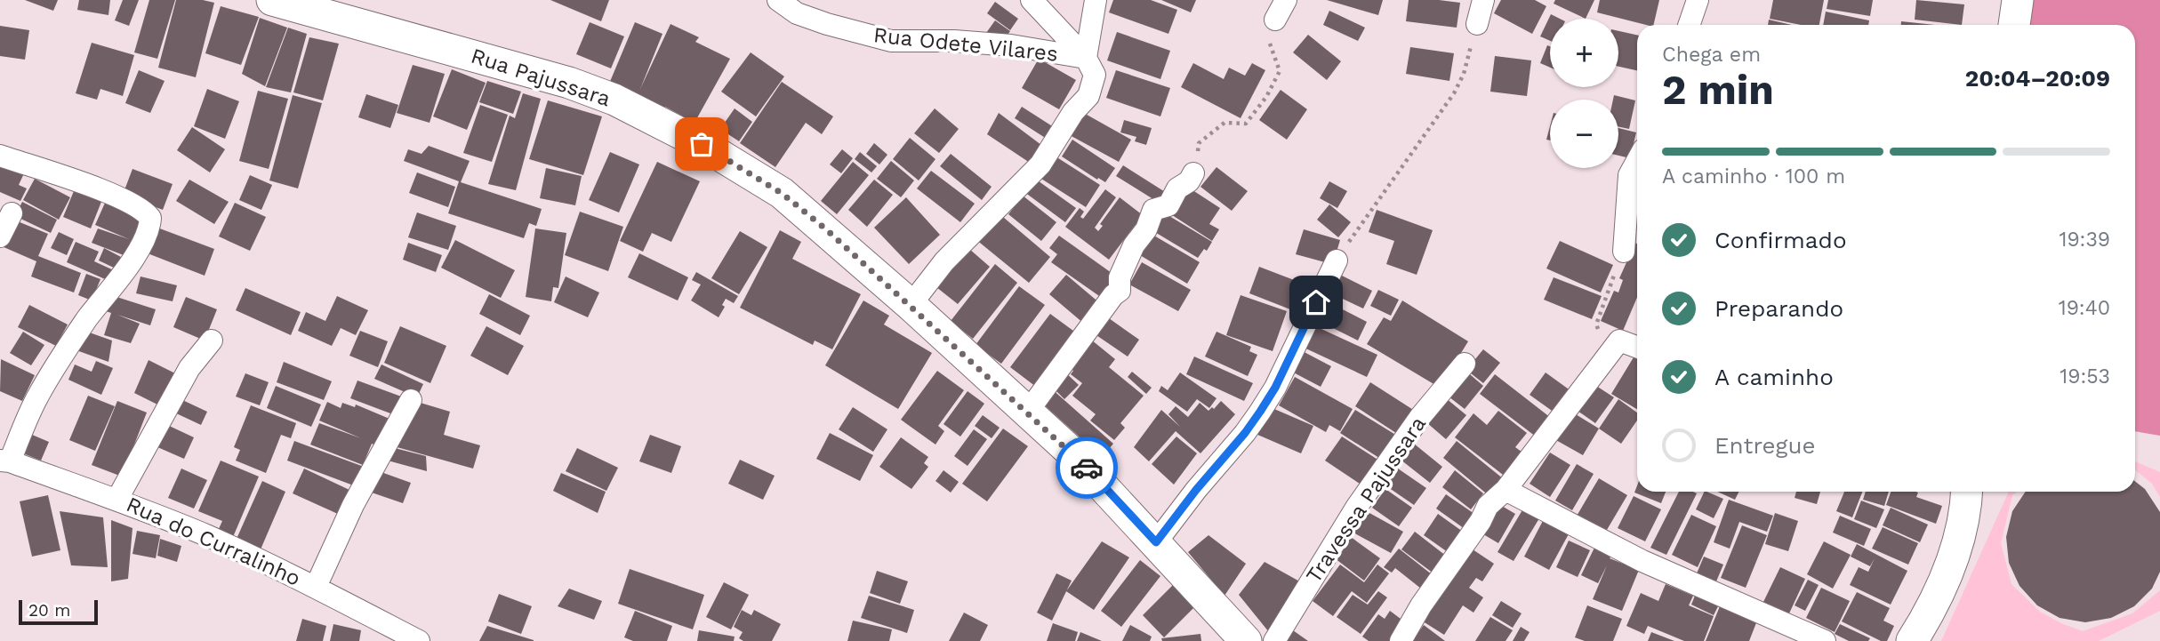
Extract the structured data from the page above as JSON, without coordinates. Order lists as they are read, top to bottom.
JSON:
{
  "streets": {
    "main road": ["Rua Pajussara"],
    "street": ["Rua Odete Vilares", "Travessa Pajussara", "Rua do Curralinho"]
  },
  "scale_bar": "20 m",
  "page": {
    "map_buttons": ["+", "−"],
    "heading": ["2 min", "Chega em", "20:04–20:09"],
    "bar": "A caminho · 100 m",
    "list": [
      ["Confirmado", "19:39"],
      ["Preparando", "19:40"],
      ["A caminho", "19:53"],
      "Entregue"
    ],
    "scale": "20 m"
  }
}
